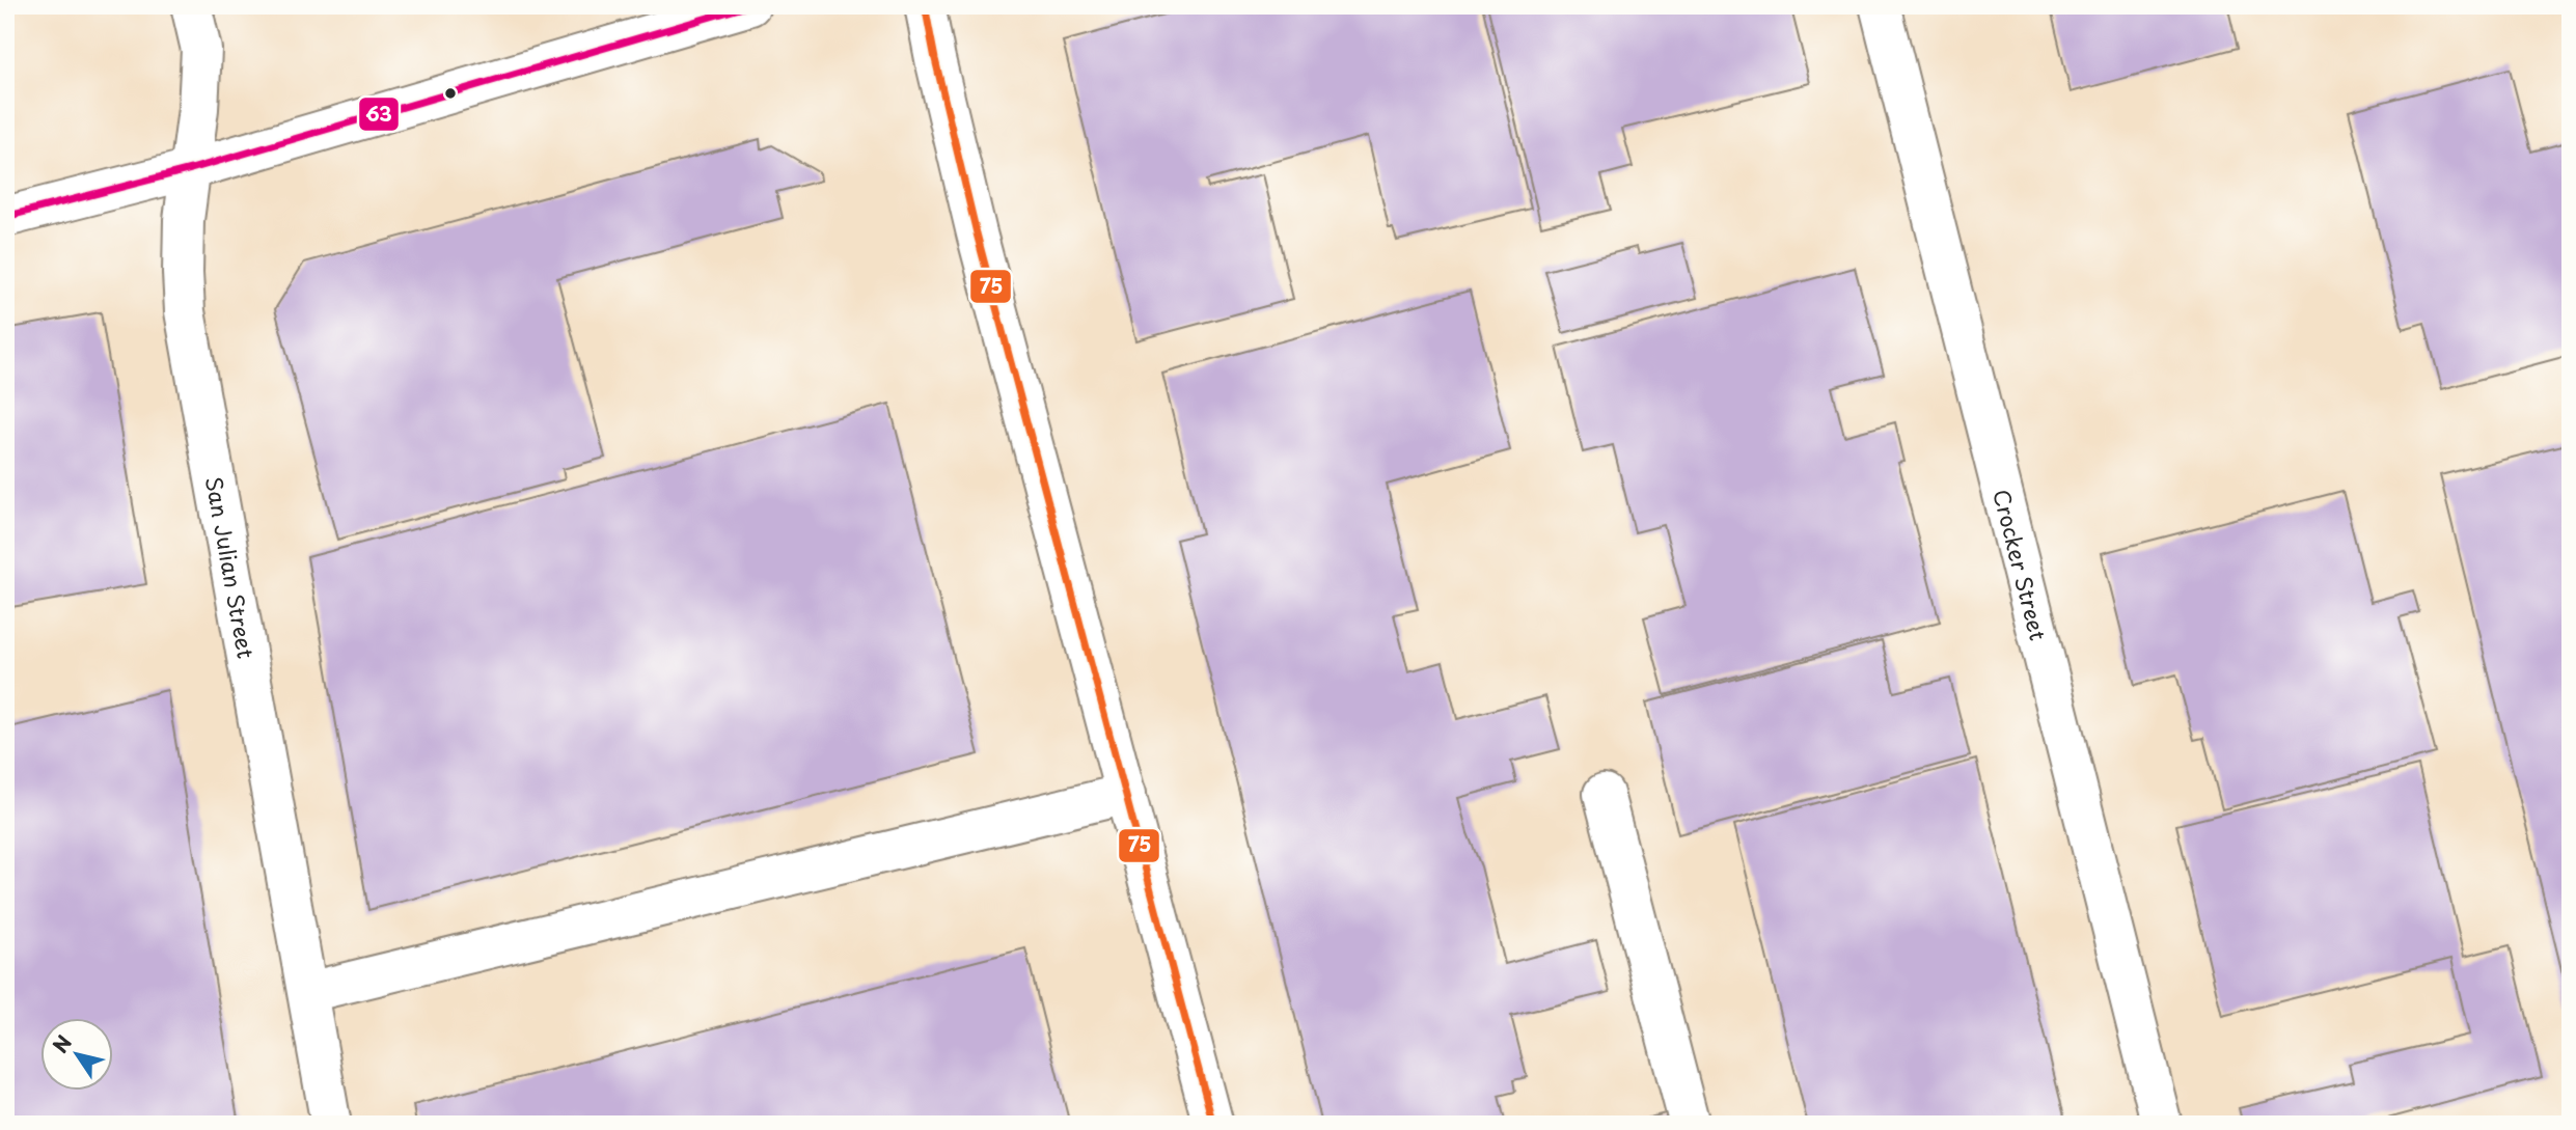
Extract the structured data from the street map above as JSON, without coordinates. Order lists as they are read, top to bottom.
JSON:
{
  "streets": {
    "street": ["Crocker Street", "San Julian Street"]
  },
  "lines": ["transit line 63", "transit line 75"],
  "north": "top left"
}
